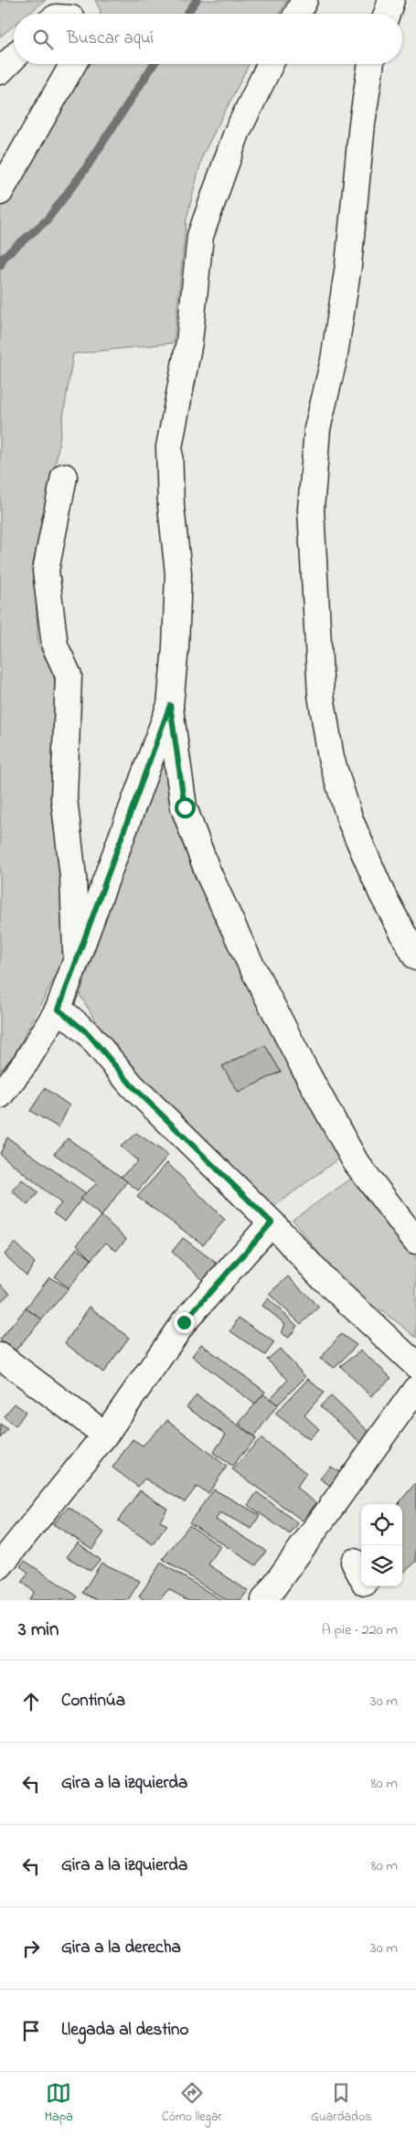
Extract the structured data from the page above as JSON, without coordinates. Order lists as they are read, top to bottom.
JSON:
{
  "page": {
    "search": "Buscar aquí",
    "heading": ["3 min", "A pie · 220 m"],
    "list": [
      ["Continúa", "30 m"],
      ["Gira a la izquierda", "80 m"],
      ["Gira a la izquierda", "80 m"],
      ["Gira a la derecha", "30 m"],
      "Llegada al destino"
    ],
    "nav": ["Mapa", "Cómo llegar", "Guardados"]
  }
}
